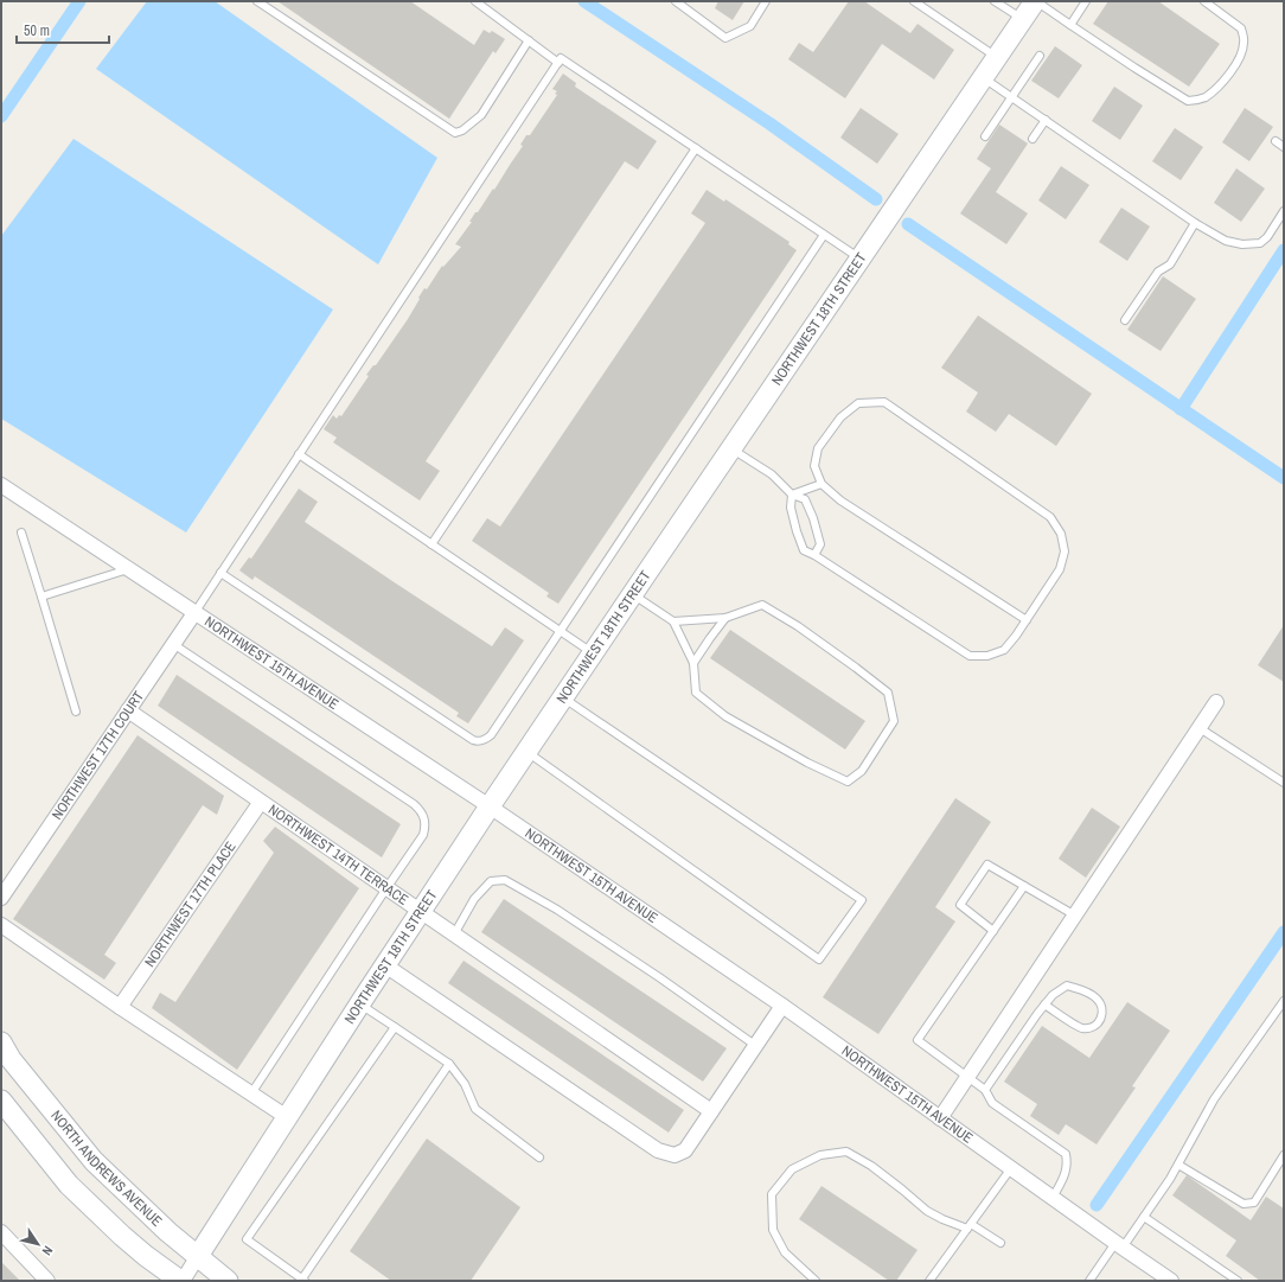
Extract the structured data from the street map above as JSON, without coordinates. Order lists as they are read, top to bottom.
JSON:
{
  "streets": {
    "street": [
      "NORTHWEST 18TH STREET",
      "NORTHWEST 15TH AVENUE",
      "NORTHWEST 17TH COURT",
      "NORTHWEST 14TH TERRACE",
      "NORTHWEST 17TH PLACE",
      "NORTH ANDREWS AVENUE"
    ]
  },
  "crossings": [
    ["NORTHWEST 18TH STREET", "NORTHWEST 15TH AVENUE"],
    ["NORTHWEST 18TH STREET", "NORTHWEST 14TH TERRACE"],
    ["NORTHWEST 18TH STREET", "NORTH ANDREWS AVENUE"],
    ["NORTHWEST 15TH AVENUE", "NORTHWEST 17TH COURT"],
    ["NORTHWEST 17TH COURT", "NORTHWEST 14TH TERRACE"],
    ["NORTHWEST 14TH TERRACE", "NORTHWEST 17TH PLACE"]
  ],
  "scale_bar": "50 m",
  "north": "bottom right"
}
